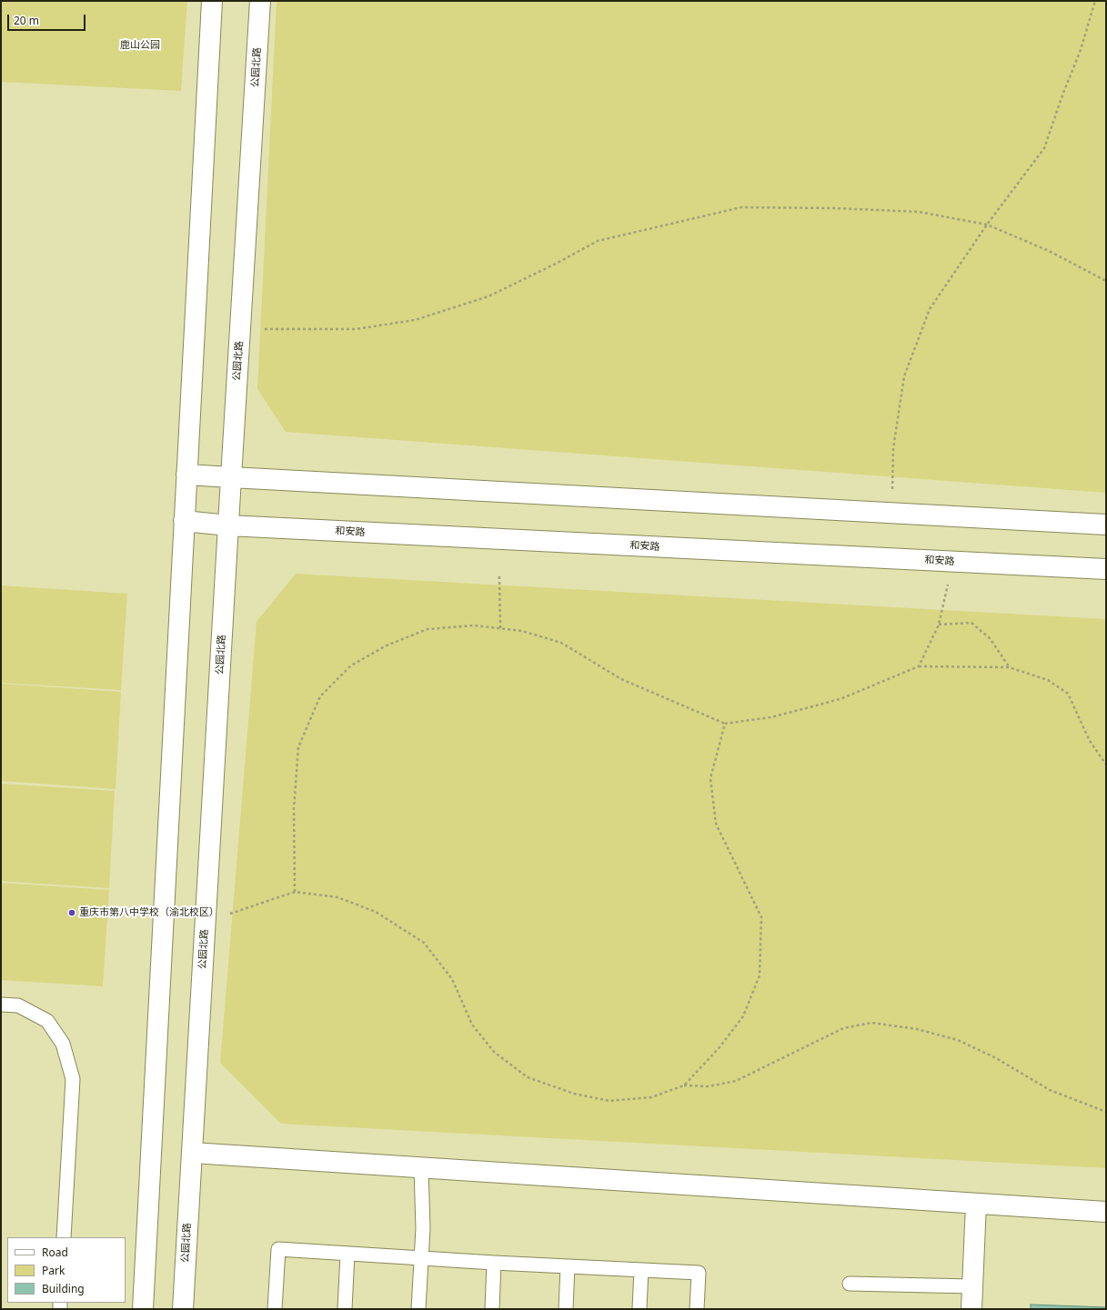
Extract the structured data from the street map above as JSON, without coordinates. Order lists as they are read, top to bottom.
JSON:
{
  "streets": {
    "main road": ["公园北路", "和安路"]
  },
  "crossings": [
    ["公园北路", "和安路"]
  ],
  "parks": ["鹿山公园"],
  "places": ["重庆市第八中学校（渝北校区）"],
  "legend": ["Road", "Park", "Building"],
  "scale_bar": "20 m"
}
